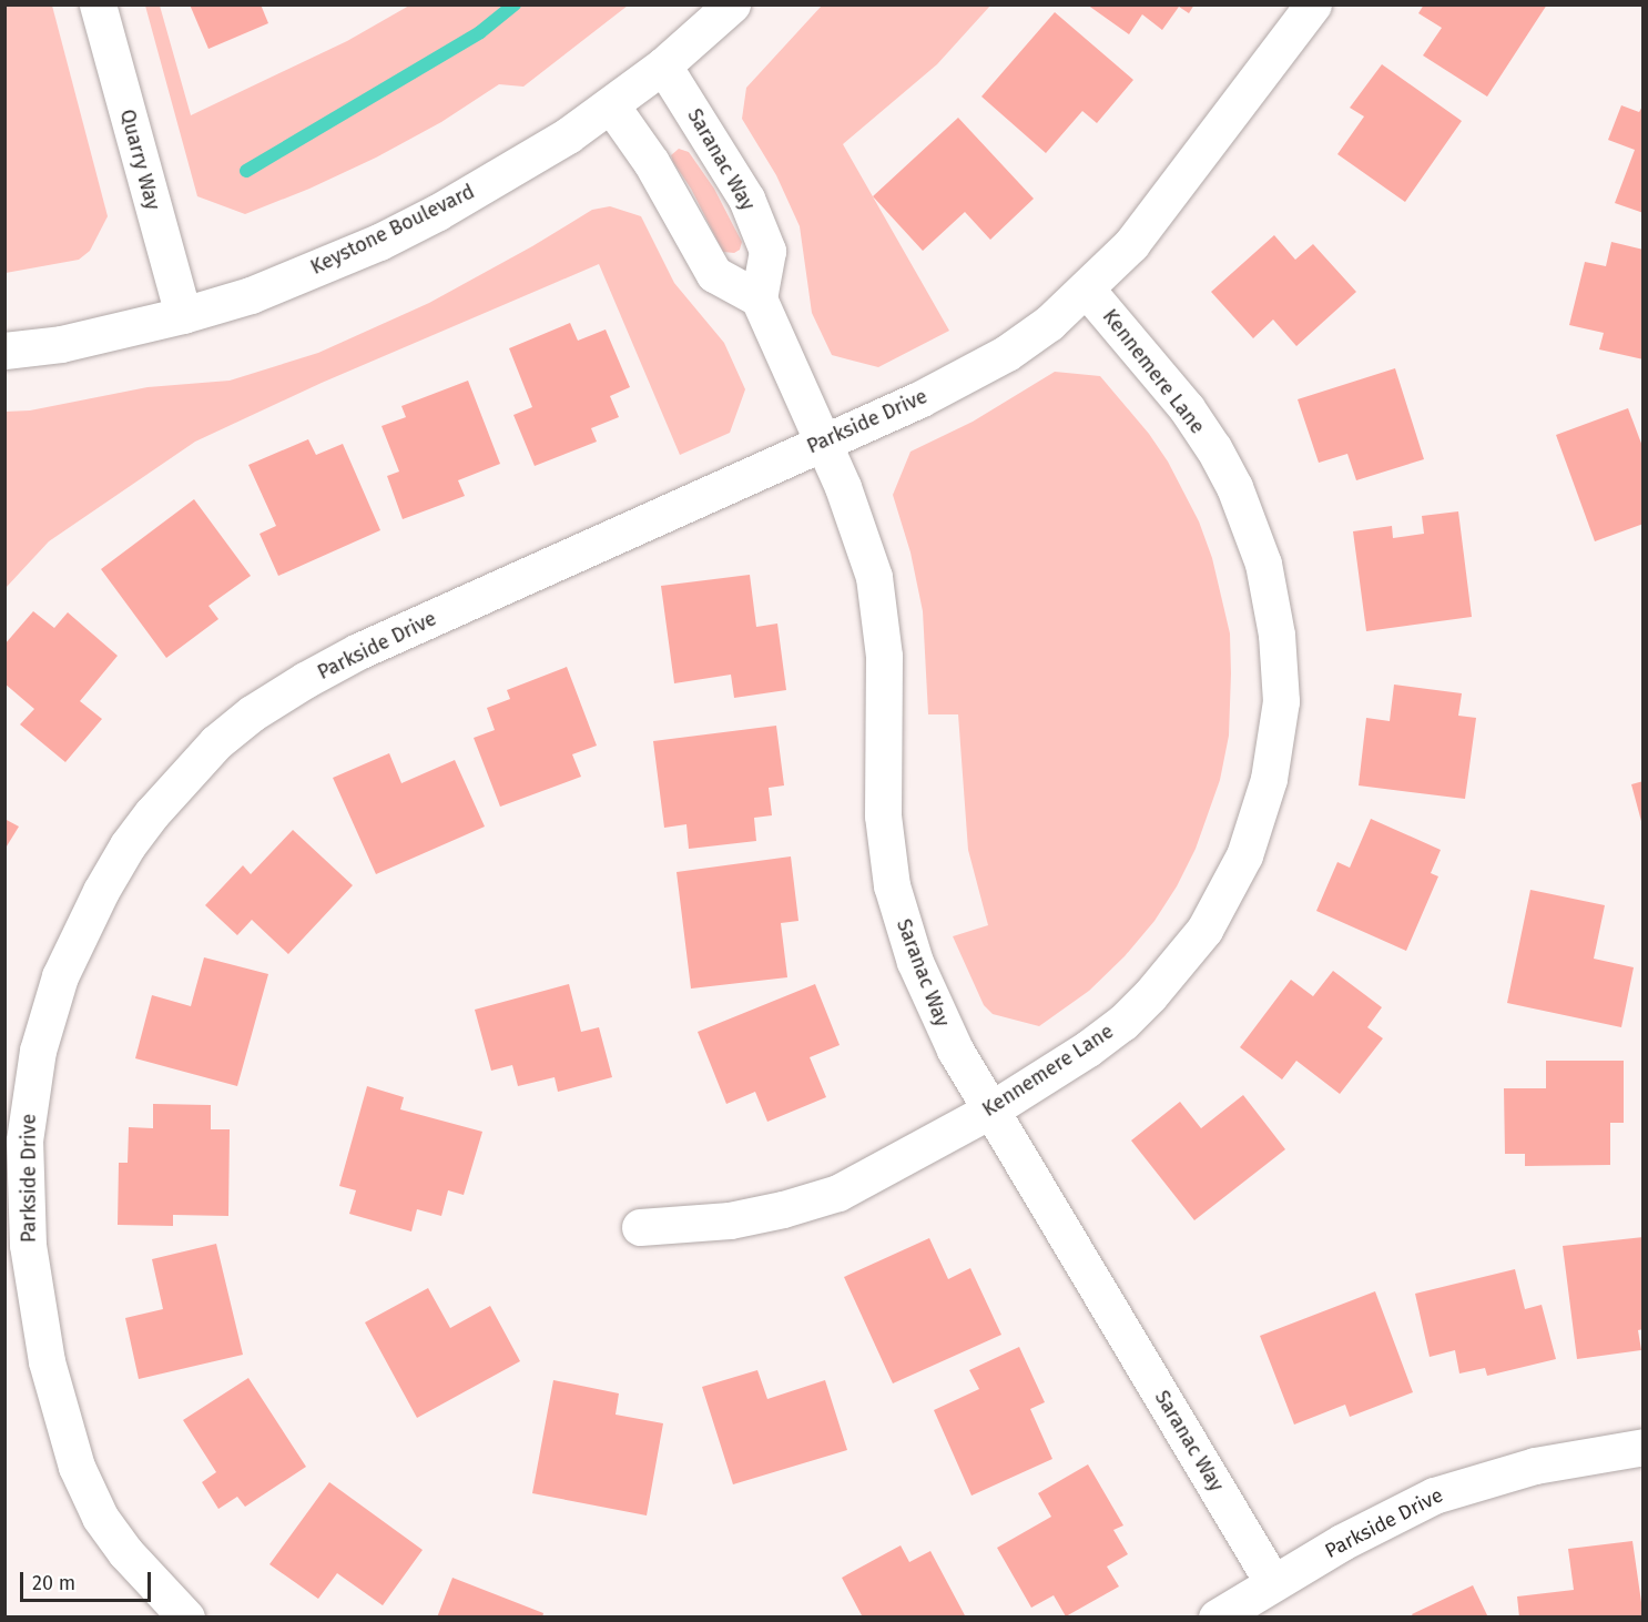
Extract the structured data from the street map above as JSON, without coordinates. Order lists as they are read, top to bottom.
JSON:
{
  "streets": {
    "street": [
      "Quarry Way",
      "Saranac Way",
      "Keystone Boulevard",
      "Kennemere Lane",
      "Parkside Drive"
    ]
  },
  "crossings": [
    ["Quarry Way", "Keystone Boulevard"],
    ["Saranac Way", "Keystone Boulevard"],
    ["Saranac Way", "Kennemere Lane"],
    ["Saranac Way", "Parkside Drive"],
    ["Kennemere Lane", "Parkside Drive"]
  ],
  "scale_bar": "20 m"
}
